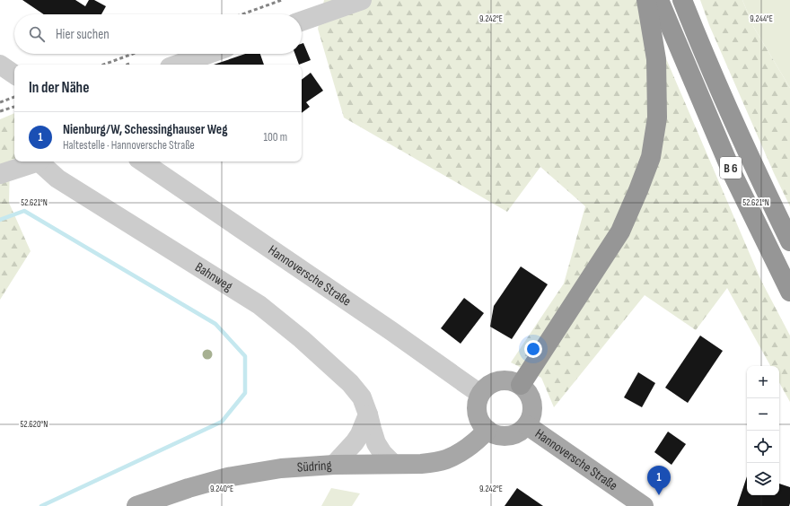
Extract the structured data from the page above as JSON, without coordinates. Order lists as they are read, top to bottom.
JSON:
{
  "streets": {
    "highway": ["B 6"],
    "main road": ["Hannoversche Straße", "Südring"],
    "street": ["Bahnweg"]
  },
  "crossings": [
    ["Hannoversche Straße", "Südring"],
    ["Bahnweg", "Südring"]
  ],
  "page": {
    "search": "Hier suchen",
    "heading": "In der Nähe",
    "list": [
      {
        "mark": "1",
        "name": "Nienburg/W, Schessinghauser Weg",
        "note": "Haltestelle · Hannoversche Straße",
        "value": "100 m"
      }
    ],
    "map_buttons": ["+", "−"],
    "pins": "1"
  },
  "coordinates": [
    "9.242°E",
    "9.244°E",
    "52.621°N",
    "52.620°N",
    "9.240°E"
  ]
}
